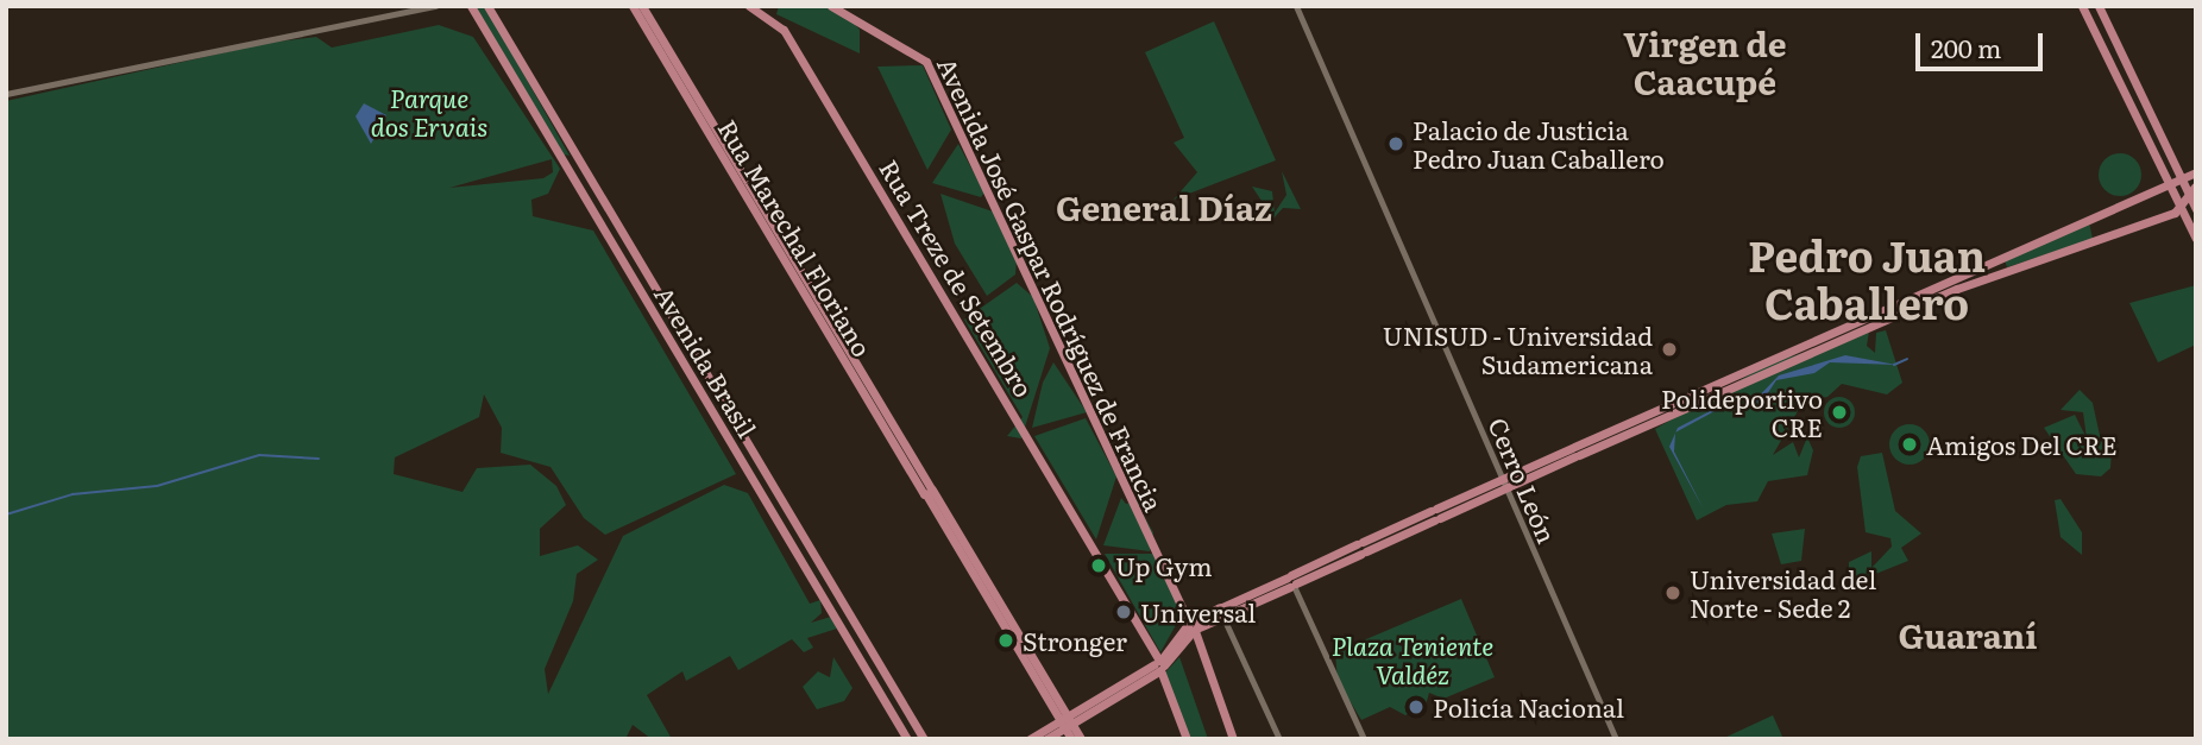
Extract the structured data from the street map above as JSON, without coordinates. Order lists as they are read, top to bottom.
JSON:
{
  "streets": {
    "main road": [
      "Rua Marechal Floriano",
      "Rua Treze de Setembro",
      "Avenida José Gaspar Rodríguez de Francia",
      "Avenida Brasil"
    ],
    "street": ["Cerro León"]
  },
  "districts": [
    "Virgen de Caacupé",
    "General Díaz",
    "Pedro Juan Caballero",
    "Guaraní"
  ],
  "parks": ["Parque dos Ervais", "Plaza Teniente Valdéz"],
  "places": [
    "Palacio de Justicia Pedro Juan Caballero",
    "UNISUD - Universidad Sudamericana",
    "Polideportivo CRE",
    "Amigos Del CRE",
    "Up Gym",
    "Universidad del Norte - Sede 2",
    "Universal",
    "Stronger",
    "Policía Nacional"
  ],
  "scale_bar": "200 m"
}
